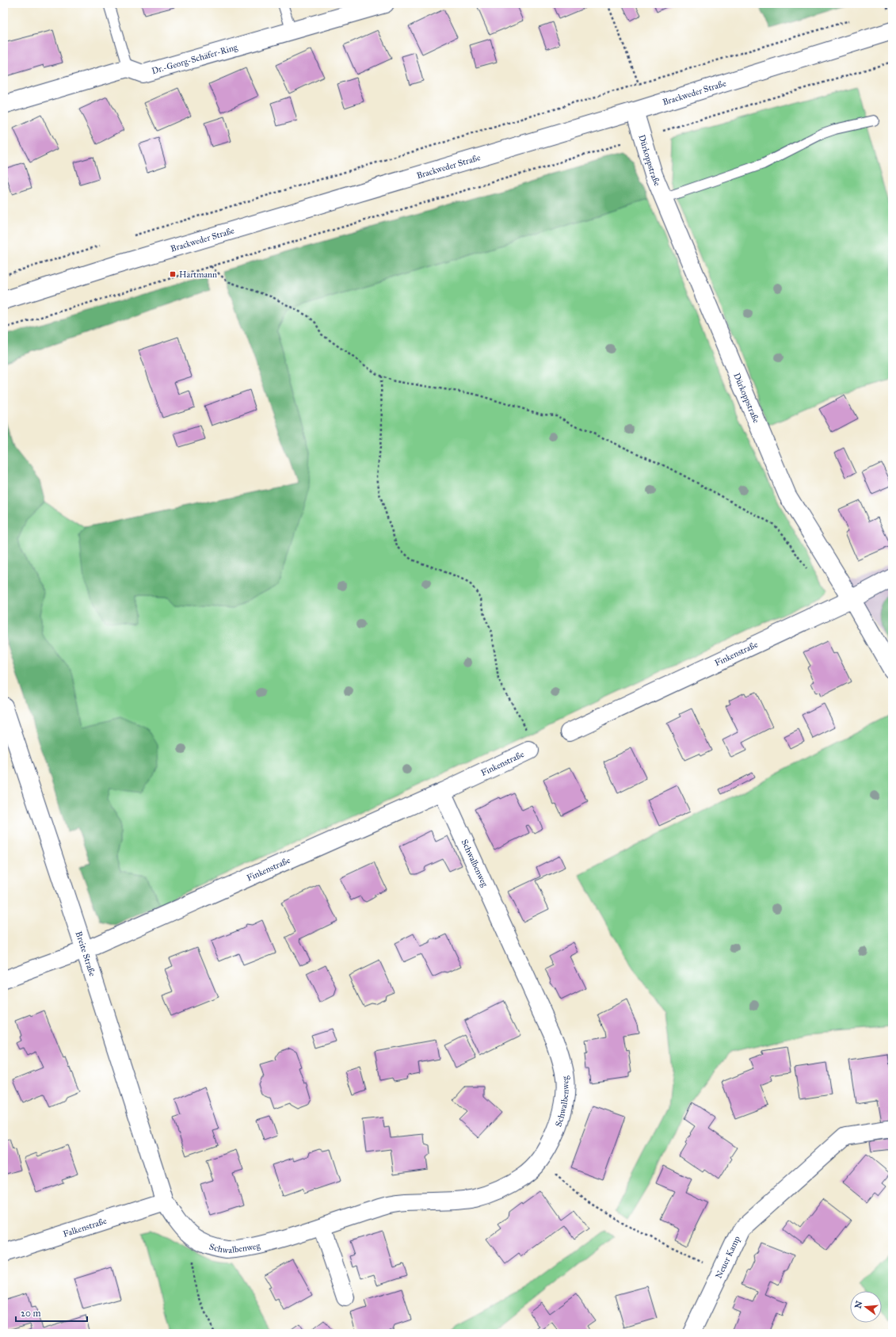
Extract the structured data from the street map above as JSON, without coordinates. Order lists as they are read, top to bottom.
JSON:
{
  "streets": {
    "street": [
      "Dr.-Georg-Schäfer-Ring",
      "Brackweder Straße",
      "Dürkoppstraße",
      "Finkenstraße",
      "Schwalbenweg",
      "Breite Straße",
      "Falkenstraße",
      "Neuer Kamp"
    ]
  },
  "crossings": [
    ["Brackweder Straße", "Dürkoppstraße"],
    ["Dürkoppstraße", "Finkenstraße"],
    ["Finkenstraße", "Schwalbenweg"],
    ["Finkenstraße", "Breite Straße"],
    ["Schwalbenweg", "Breite Straße"],
    ["Schwalbenweg", "Falkenstraße"],
    ["Breite Straße", "Falkenstraße"]
  ],
  "places": {
    "transit": ["Hartmann"]
  },
  "scale_bar": "20 m",
  "north": "left"
}
